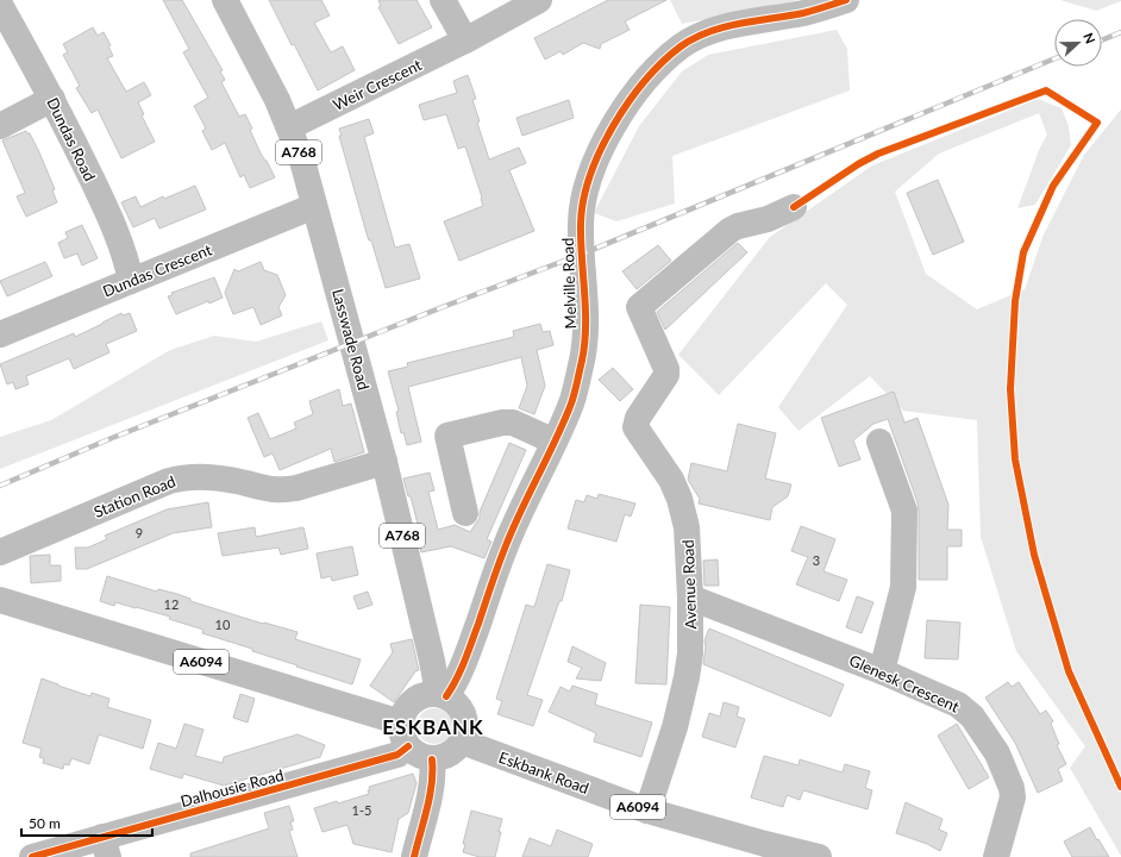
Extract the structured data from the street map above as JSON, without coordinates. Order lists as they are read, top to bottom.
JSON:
{
  "streets": {
    "main road": [
      "Weir Crescent",
      "Dundas Road",
      "A768",
      "Dundas Crescent",
      "Melville Road",
      "Lasswade Road",
      "Station Road",
      "Avenue Road",
      "A6094",
      "Glenesk Crescent",
      "Eskbank Road",
      "Dalhousie Road"
    ]
  },
  "crossings": [
    ["Weir Crescent", "Lasswade Road"],
    ["Dundas Road", "Dundas Crescent"],
    ["Dundas Crescent", "Lasswade Road"],
    ["Melville Road", "Lasswade Road"],
    ["Melville Road", "A6094"],
    ["Melville Road", "Eskbank Road"],
    ["Melville Road", "Dalhousie Road"],
    ["Lasswade Road", "Station Road"],
    ["Lasswade Road", "A6094"],
    ["Lasswade Road", "Eskbank Road"],
    ["Lasswade Road", "Dalhousie Road"],
    ["Avenue Road", "Glenesk Crescent"],
    ["Avenue Road", "Eskbank Road"],
    ["A6094", "Eskbank Road"],
    ["A6094", "Dalhousie Road"],
    ["Eskbank Road", "Dalhousie Road"]
  ],
  "districts": ["ESKBANK"],
  "house_numbers": [
    "9",
    "3",
    "12",
    "10",
    "1-5"
  ],
  "scale_bar": "50 m",
  "north": "right"
}
